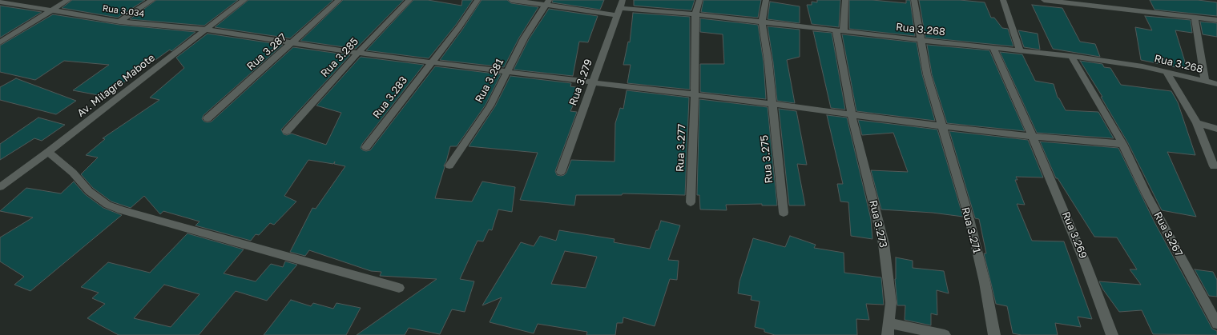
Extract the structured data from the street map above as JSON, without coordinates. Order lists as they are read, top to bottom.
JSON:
{
  "streets": {
    "street": [
      "Rua 3.034",
      "Rua 3.268",
      "Rua 3.287",
      "Rua 3.285",
      "Rua 3.281",
      "Rua 3.279",
      "Av. Milagre Mabote",
      "Rua 3.283",
      "Rua 3.277",
      "Rua 3.275",
      "Rua 3.273",
      "Rua 3.271",
      "Rua 3.267",
      "Rua 3.269"
    ]
  },
  "crossings": [
    ["Rua 3.034", "Rua 3.287"],
    ["Rua 3.034", "Rua 3.285"],
    ["Rua 3.034", "Rua 3.281"],
    ["Rua 3.034", "Rua 3.279"],
    ["Rua 3.034", "Av. Milagre Mabote"],
    ["Rua 3.034", "Rua 3.283"],
    ["Rua 3.034", "Rua 3.277"],
    ["Rua 3.034", "Rua 3.275"],
    ["Rua 3.034", "Rua 3.273"],
    ["Rua 3.034", "Rua 3.271"],
    ["Rua 3.034", "Rua 3.267"],
    ["Rua 3.034", "Rua 3.269"],
    ["Rua 3.268", "Rua 3.281"],
    ["Rua 3.268", "Rua 3.279"],
    ["Rua 3.268", "Rua 3.277"],
    ["Rua 3.268", "Rua 3.275"],
    ["Rua 3.268", "Rua 3.273"],
    ["Rua 3.268", "Rua 3.271"],
    ["Rua 3.268", "Rua 3.267"],
    ["Rua 3.268", "Rua 3.269"]
  ]
}
